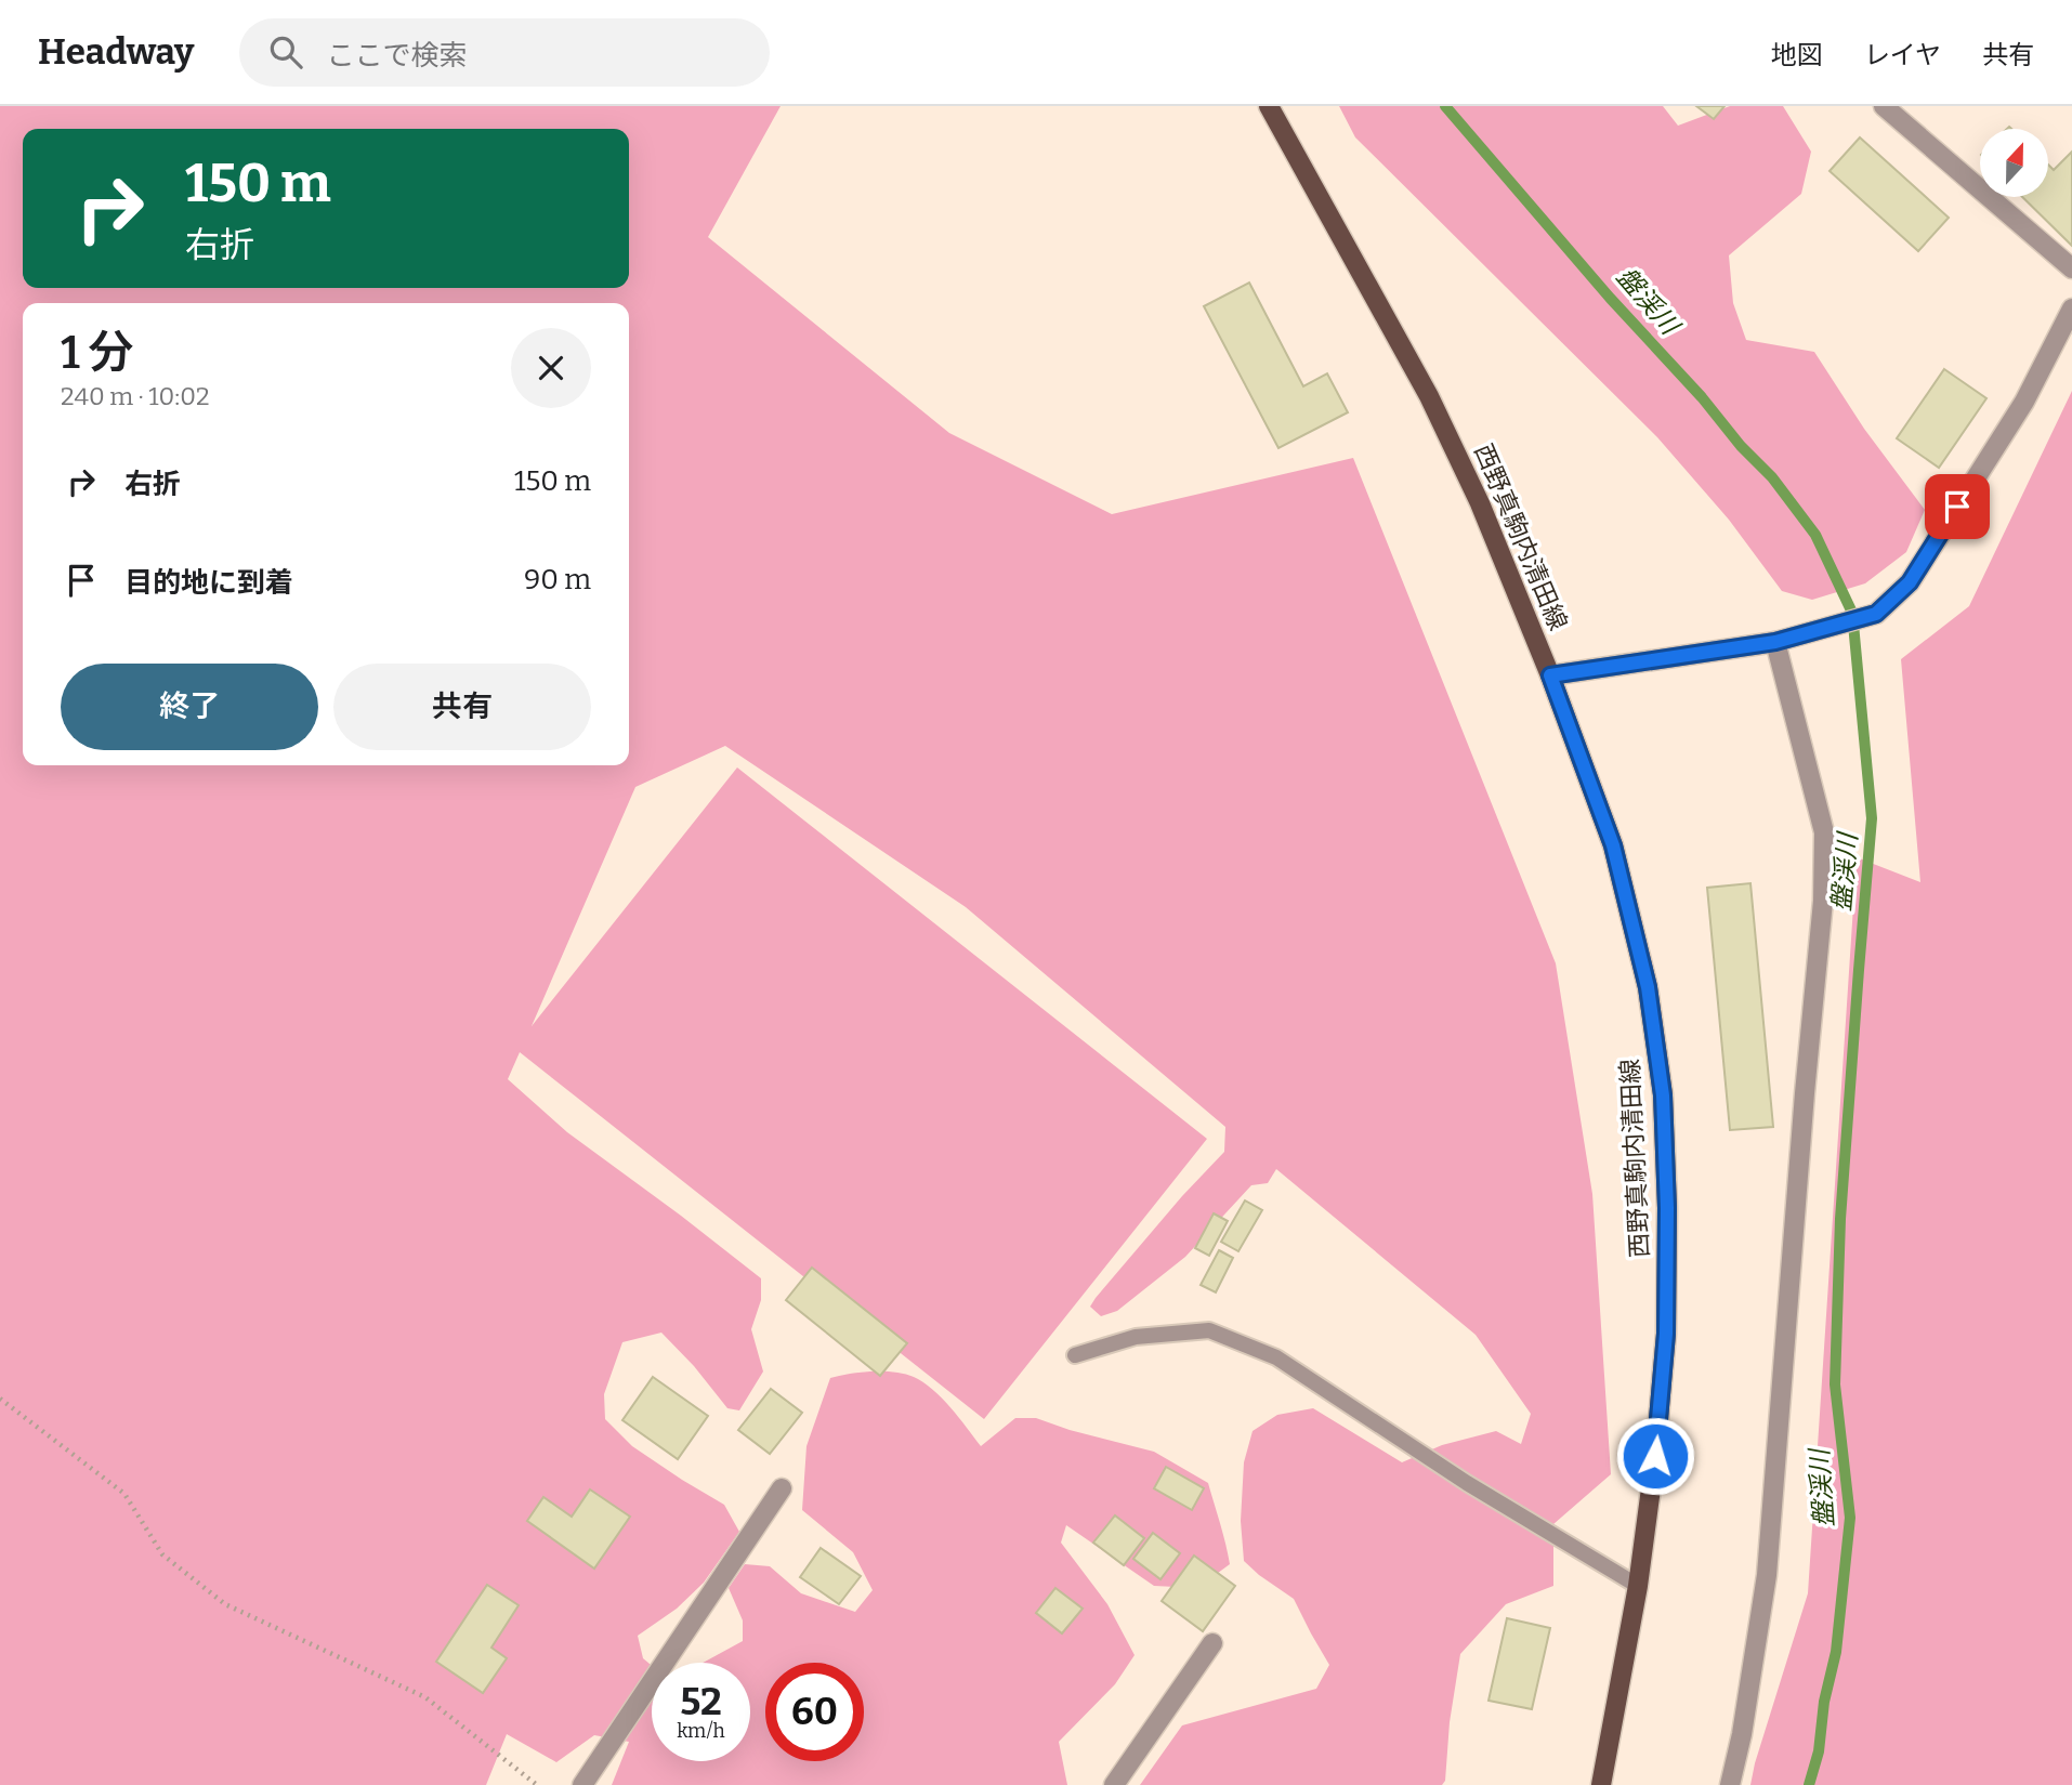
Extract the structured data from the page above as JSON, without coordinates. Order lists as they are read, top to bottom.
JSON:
{
  "streets": {
    "main road": ["西野真駒内清田線"]
  },
  "water": ["盤渓川"],
  "north": "top",
  "page": {
    "header": "Headway",
    "search": "ここで検索",
    "nav": ["地図", "レイヤ", "共有"],
    "turn": ["150 m", "右折"],
    "heading": ["1 分", "240 m · 10:02"],
    "list": [
      {
        "name": "右折",
        "value": "150 m"
      },
      {
        "name": "目的地に到着",
        "value": "90 m"
      }
    ],
    "buttons": ["終了", "共有"],
    "speed": "52 km/h",
    "limit": "60"
  }
}
